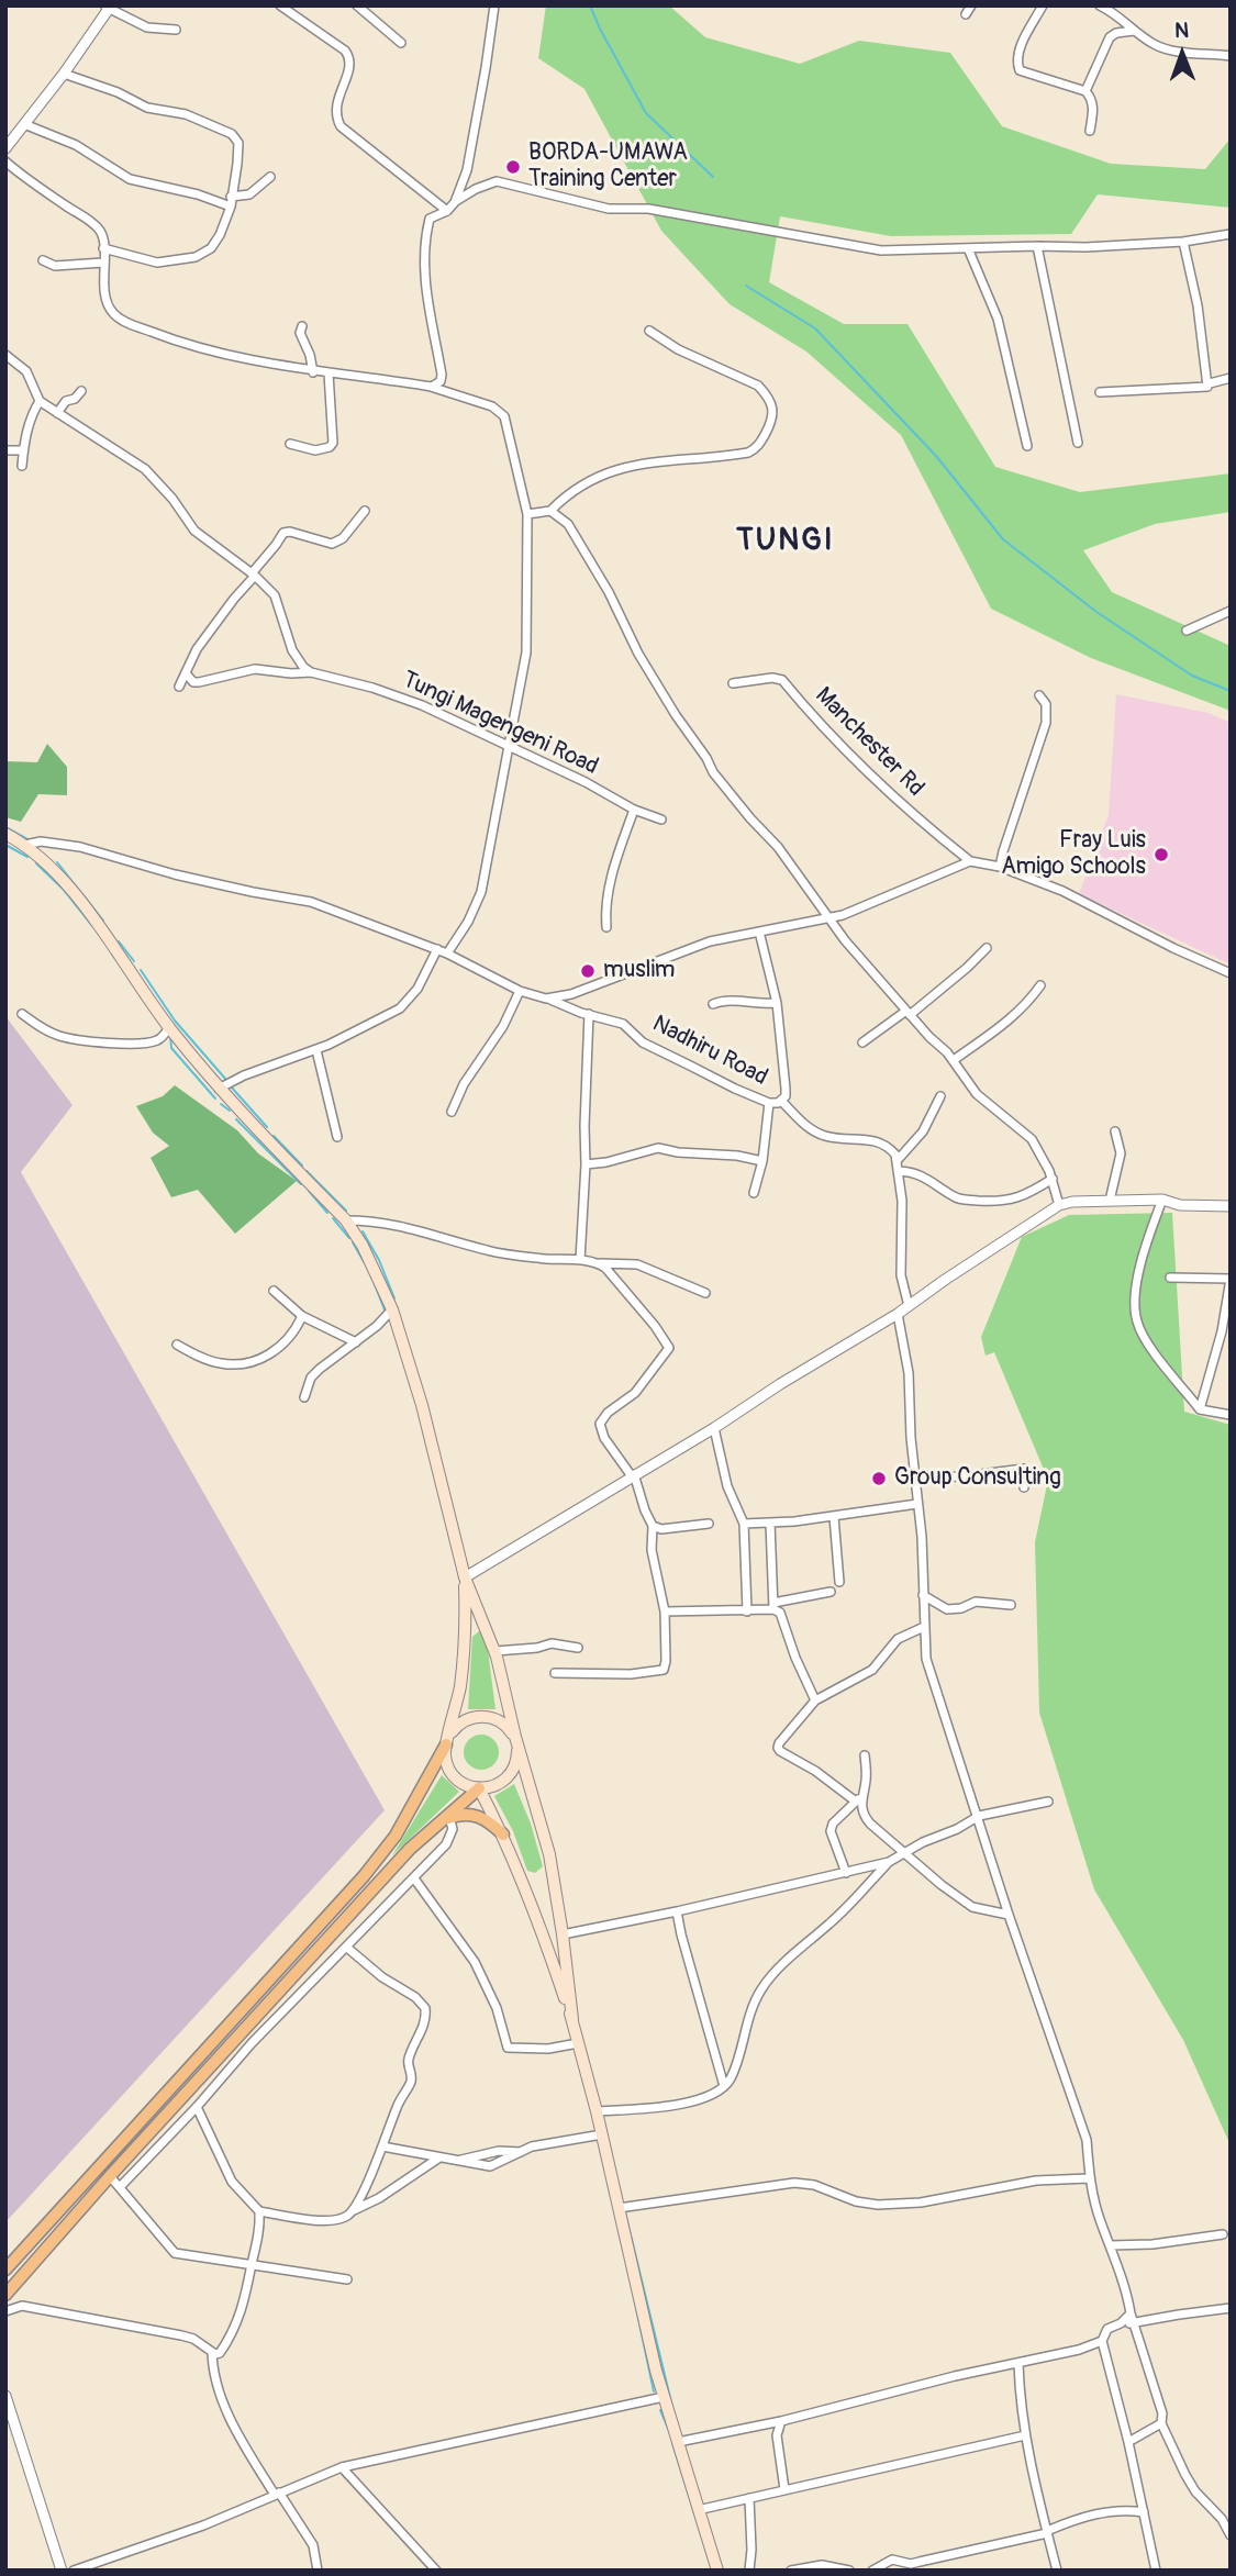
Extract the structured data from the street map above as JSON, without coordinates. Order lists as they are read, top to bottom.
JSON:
{
  "streets": {
    "street": ["Tungi Magengeni Road", "Manchester Rd", "Nadhiru Road"]
  },
  "districts": ["TUNGI"],
  "places": [
    "BORDA-UMAWA Training Center",
    "Fray Luis Amigo Schools",
    "muslim",
    "Group Consulting"
  ],
  "north": "top"
}
